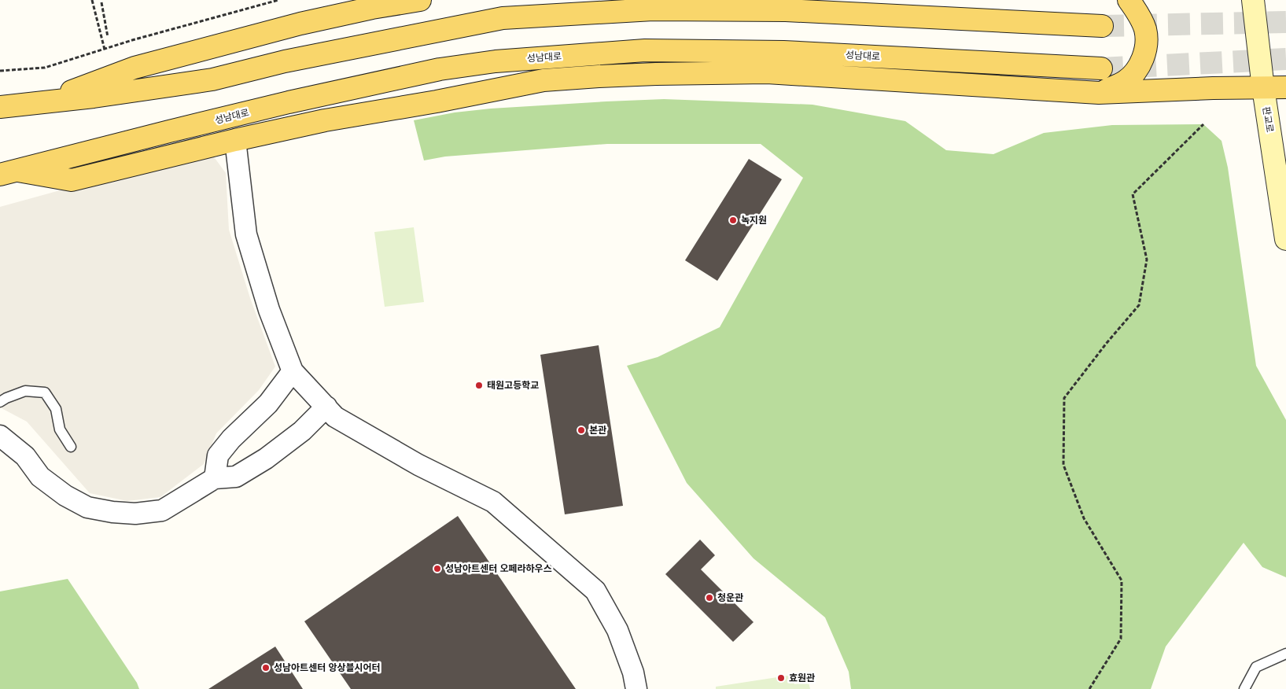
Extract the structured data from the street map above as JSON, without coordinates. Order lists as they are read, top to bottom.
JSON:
{
  "streets": {
    "main road": ["성남대로", "판교로"]
  },
  "places": [
    "녹지원",
    "태원고등학교",
    "본관",
    "성남아트센터 오페라하우스",
    "청운관",
    "성남아트센터 앙상블시어터",
    "효원관"
  ]
}
